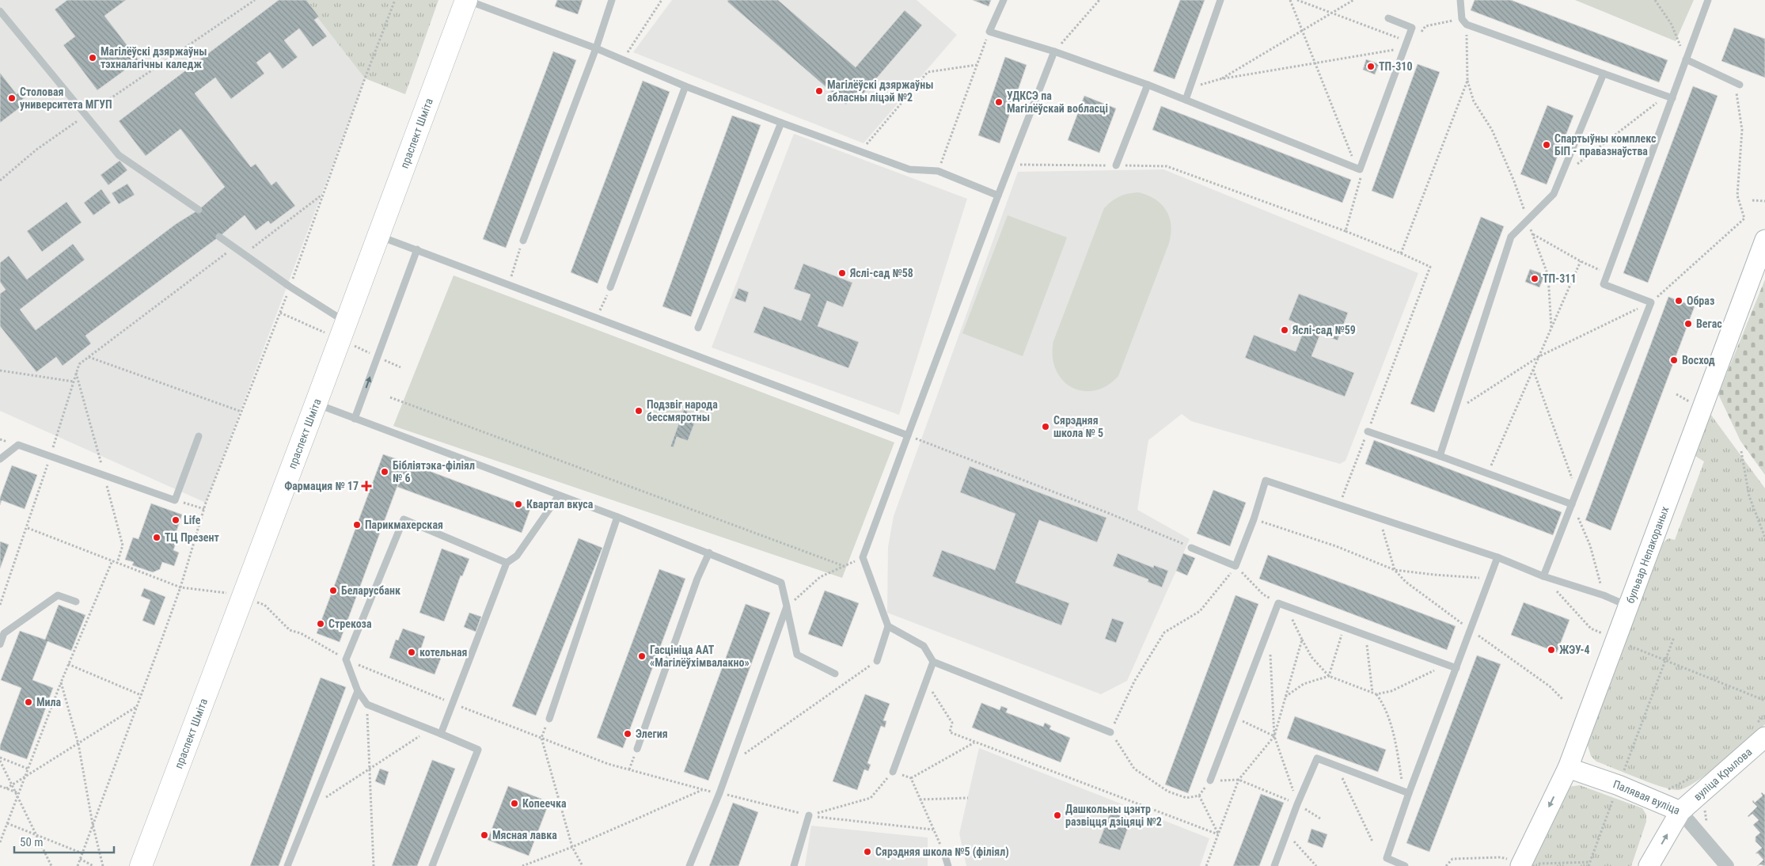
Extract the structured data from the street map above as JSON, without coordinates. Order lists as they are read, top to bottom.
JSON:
{
  "streets": {
    "main road": [
      "праспект Шміта",
      "бульвар Непакораных",
      "вуліца Крылова",
      "Палявая вуліца"
    ]
  },
  "crossings": [
    ["бульвар Непакораных", "Палявая вуліца"],
    ["вуліца Крылова", "Палявая вуліца"]
  ],
  "one_way": ["вуліца Крылова"],
  "places": {
    "other": [
      "Магілёўскі дзяржаўны тэхналагічны каледж",
      "ТП-310",
      "Магілёўскі дзяржаўны абласны ліцэй №2",
      "Столовая университета МГУП",
      "УДКСЭ па Магілёўскай вобласці",
      "Спартыўны комплекс БІП - правазнаўства",
      "Яслі-сад №58",
      "ТП-311",
      "Образ",
      "Вегас",
      "Яслі-сад №59",
      "Восход",
      "Подзвіг народа бессмяротны",
      "Сярэдняя школа № 5",
      "Бібліятэка-філіял № 6",
      "Квартал вкуса",
      "Life",
      "Парикмахерская",
      "ТЦ Презент",
      "Беларусбанк",
      "Стрекоза",
      "ЖЭУ-4",
      "котельная",
      "Гасцініца ААТ «Магілёўхімвалакно»",
      "Мила",
      "Элегия",
      "Копеечка",
      "Дашкольны цэнтр развіцця дзіцяці №2",
      "Мясная лавка",
      "Сярэдняя школа №5 (філіял)"
    ],
    "health": ["Фармация № 17"]
  },
  "scale_bar": "50 m"
}
